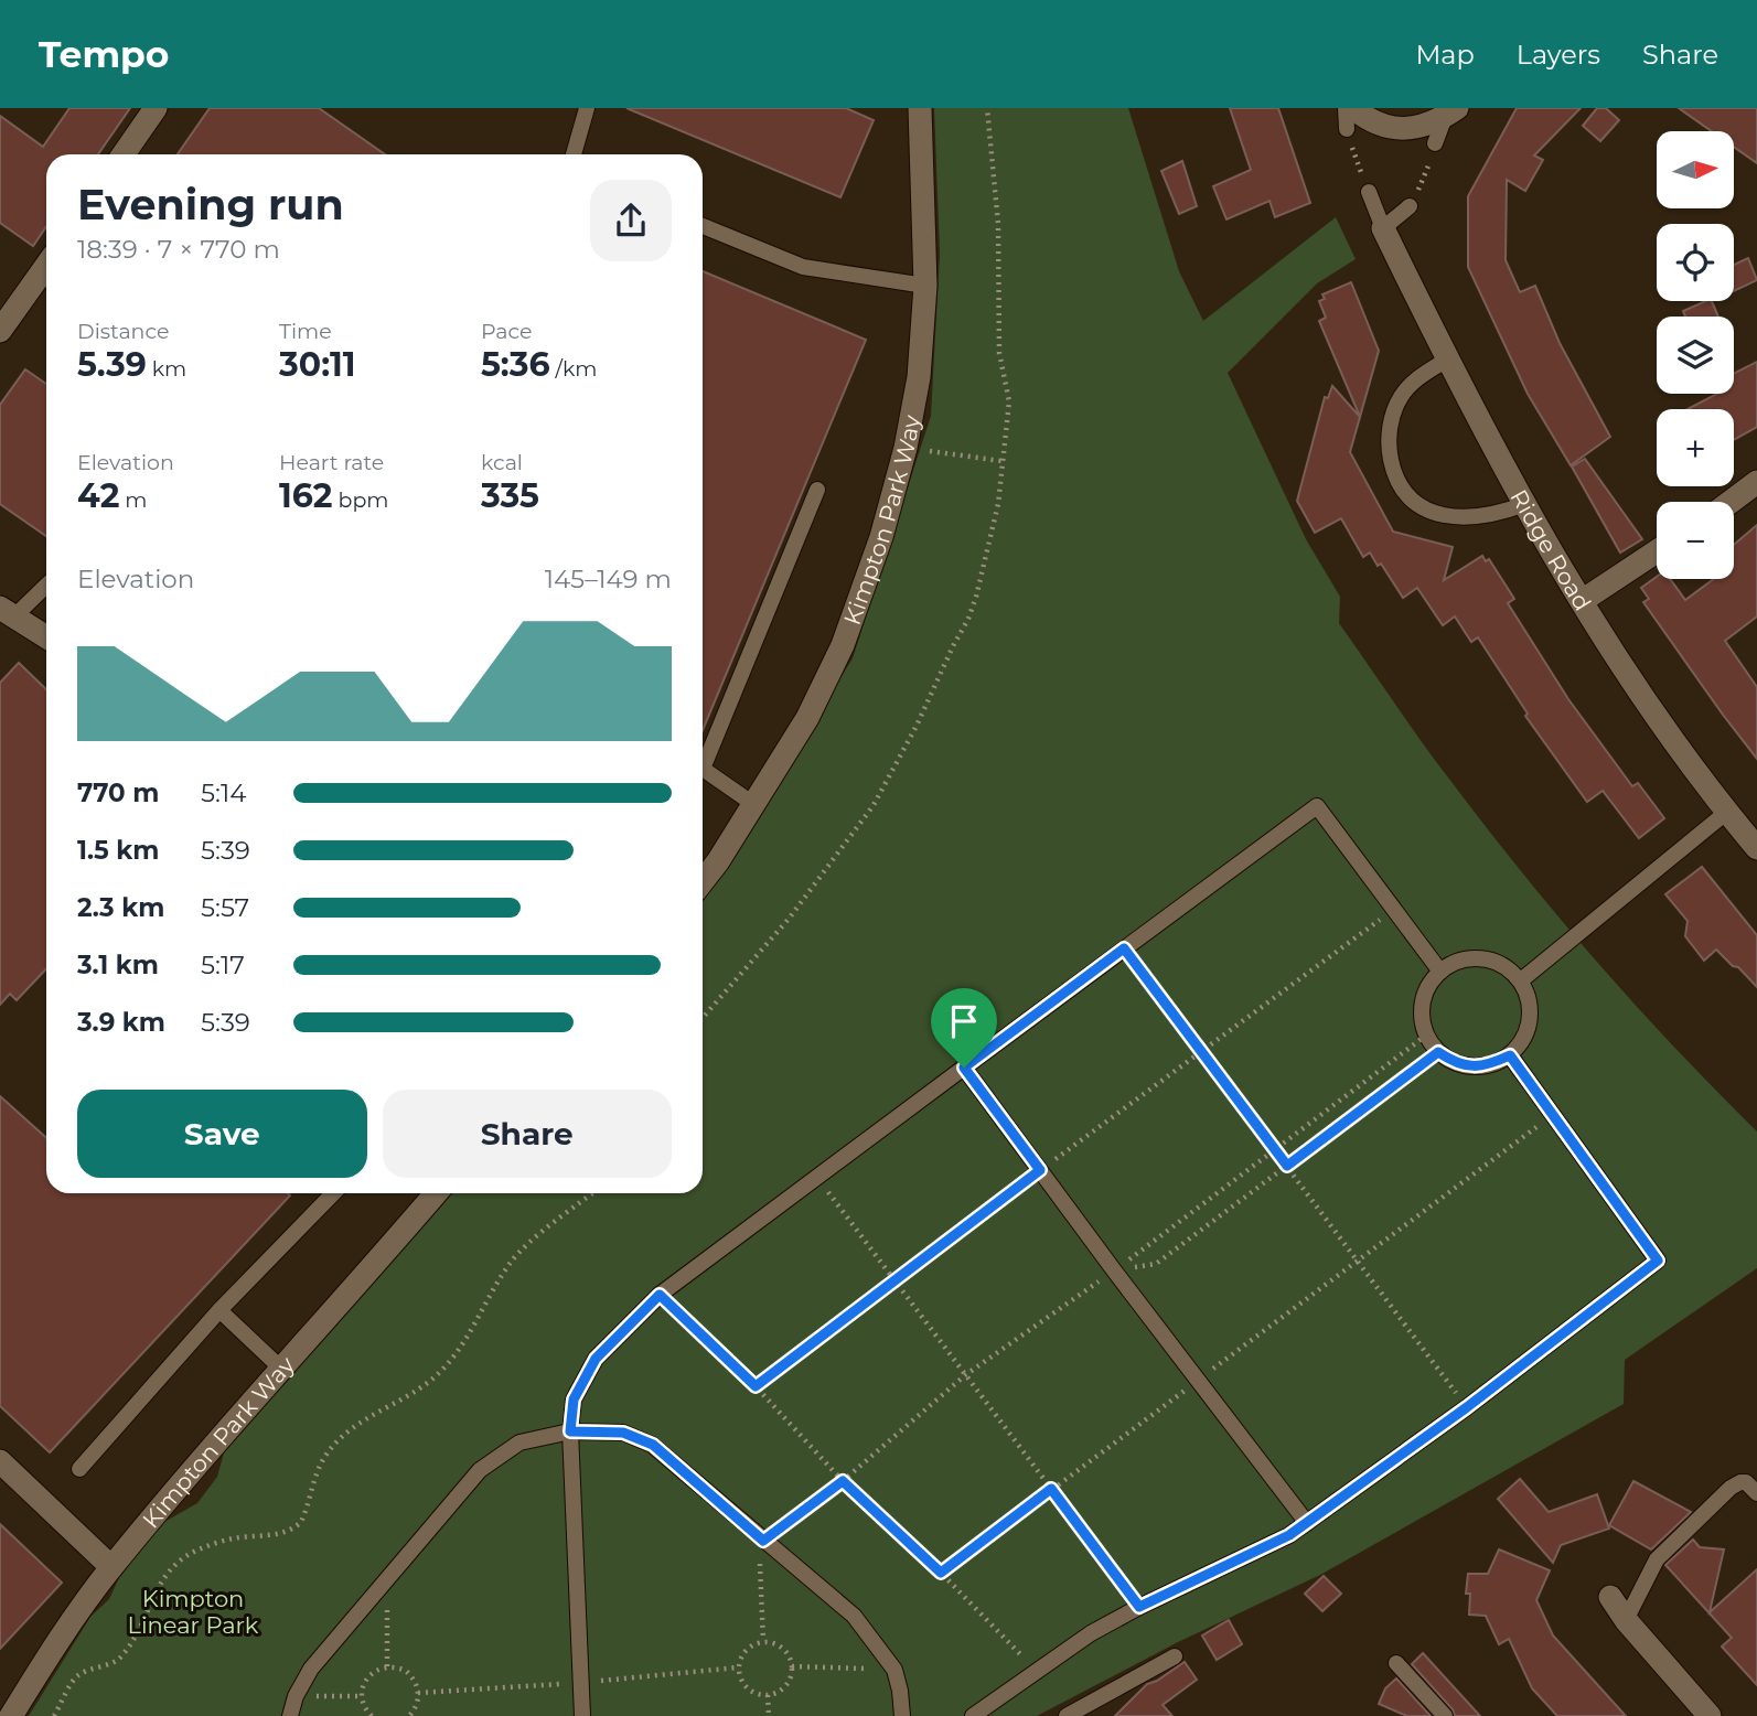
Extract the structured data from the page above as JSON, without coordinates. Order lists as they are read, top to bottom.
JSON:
{
  "streets": {
    "street": ["Kimpton Park Way", "Ridge Road"]
  },
  "parks": ["Kimpton Linear Park"],
  "north": "right",
  "page": {
    "header": "Tempo",
    "nav": ["Map", "Layers", "Share"],
    "map_buttons": ["+", "−"],
    "heading": ["Evening run", "18:39 · 7 × 770 m"],
    "stats": [
      ["Distance", "5.39 km"],
      ["Time", "30:11"],
      ["Pace", "5:36 /km"],
      ["Elevation", "42 m"],
      ["Heart rate", "162 bpm"],
      ["kcal", "335"]
    ],
    "chart": ["Elevation", "145–149 m"],
    "list": [
      {
        "name": "770 m",
        "note": "5:14"
      },
      {
        "name": "1.5 km",
        "note": "5:39"
      },
      {
        "name": "2.3 km",
        "note": "5:57"
      },
      {
        "name": "3.1 km",
        "note": "5:17"
      },
      {
        "name": "3.9 km",
        "note": "5:39"
      }
    ],
    "buttons": ["Save", "Share"]
  }
}
